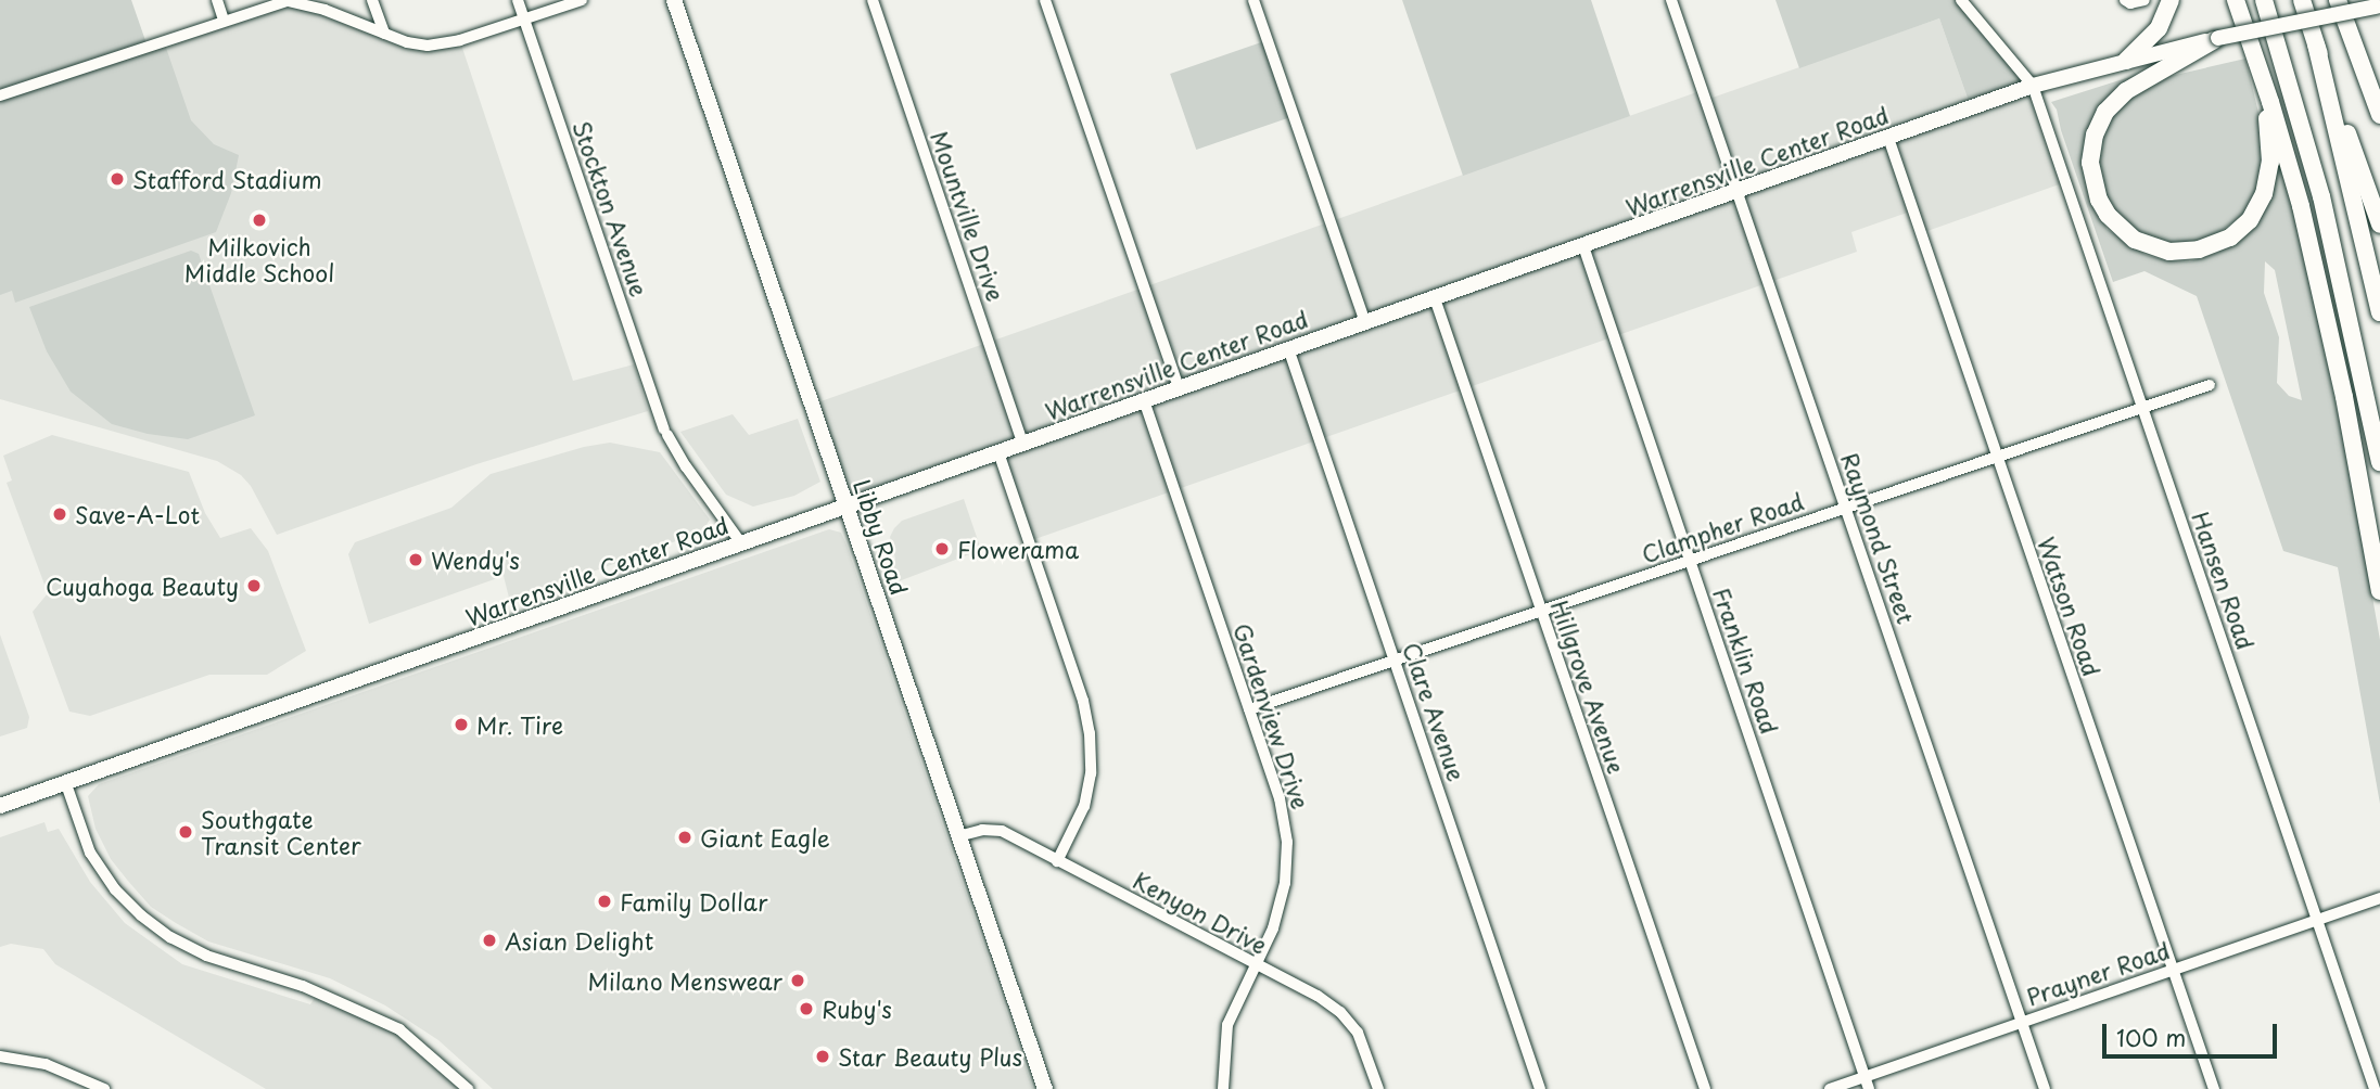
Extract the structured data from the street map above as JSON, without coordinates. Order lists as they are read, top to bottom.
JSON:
{
  "streets": {
    "main road": ["Warrensville Center Road", "Libby Road"],
    "street": [
      "Stockton Avenue",
      "Mountville Drive",
      "Clampher Road",
      "Raymond Street",
      "Hansen Road",
      "Watson Road",
      "Franklin Road",
      "Hillgrove Avenue",
      "Clare Avenue",
      "Gardenview Drive",
      "Kenyon Drive",
      "Prayner Road"
    ]
  },
  "crossings": [
    ["Warrensville Center Road", "Stockton Avenue"],
    ["Warrensville Center Road", "Mountville Drive"],
    ["Warrensville Center Road", "Libby Road"],
    ["Warrensville Center Road", "Raymond Street"],
    ["Warrensville Center Road", "Hansen Road"],
    ["Warrensville Center Road", "Watson Road"],
    ["Warrensville Center Road", "Franklin Road"],
    ["Warrensville Center Road", "Hillgrove Avenue"],
    ["Warrensville Center Road", "Clare Avenue"],
    ["Warrensville Center Road", "Gardenview Drive"],
    ["Clampher Road", "Raymond Street"],
    ["Clampher Road", "Hansen Road"],
    ["Clampher Road", "Watson Road"],
    ["Clampher Road", "Franklin Road"],
    ["Clampher Road", "Hillgrove Avenue"],
    ["Clampher Road", "Clare Avenue"],
    ["Clampher Road", "Gardenview Drive"],
    ["Libby Road", "Kenyon Drive"],
    ["Raymond Street", "Prayner Road"],
    ["Hansen Road", "Prayner Road"],
    ["Watson Road", "Prayner Road"],
    ["Franklin Road", "Prayner Road"],
    ["Gardenview Drive", "Kenyon Drive"]
  ],
  "places": [
    "Stafford Stadium",
    "Milkovich Middle School",
    "Save-A-Lot",
    "Flowerama",
    "Wendy's",
    "Cuyahoga Beauty",
    "Mr. Tire",
    "Southgate Transit Center",
    "Giant Eagle",
    "Family Dollar",
    "Asian Delight",
    "Milano Menswear",
    "Ruby's",
    "Star Beauty Plus"
  ],
  "scale_bar": "100 m"
}
